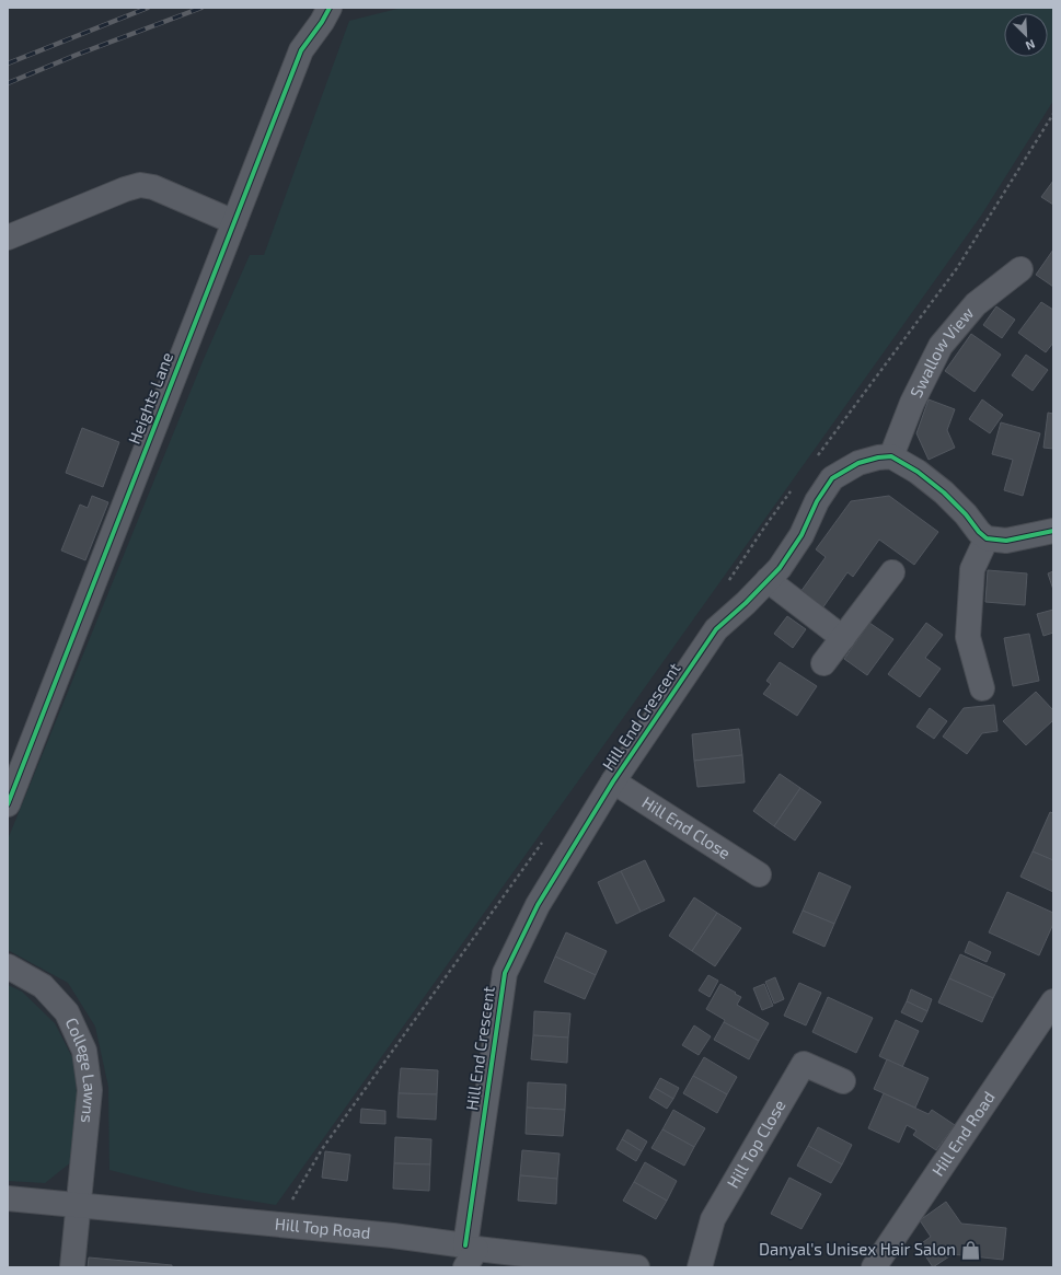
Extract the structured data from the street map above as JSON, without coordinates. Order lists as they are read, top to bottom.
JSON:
{
  "streets": {
    "street": [
      "Swallow View",
      "Heights Lane",
      "Hill End Crescent",
      "Hill End Close",
      "College Lawns",
      "Hill End Road",
      "Hill Top Close",
      "Hill Top Road"
    ]
  },
  "crossings": [
    ["Swallow View", "Hill End Crescent"],
    ["Hill End Crescent", "Hill End Close"],
    ["Hill End Crescent", "Hill Top Road"],
    ["College Lawns", "Hill Top Road"]
  ],
  "places": {
    "shop": ["Danyal's Unisex Hair Salon"]
  },
  "north": "bottom right"
}
